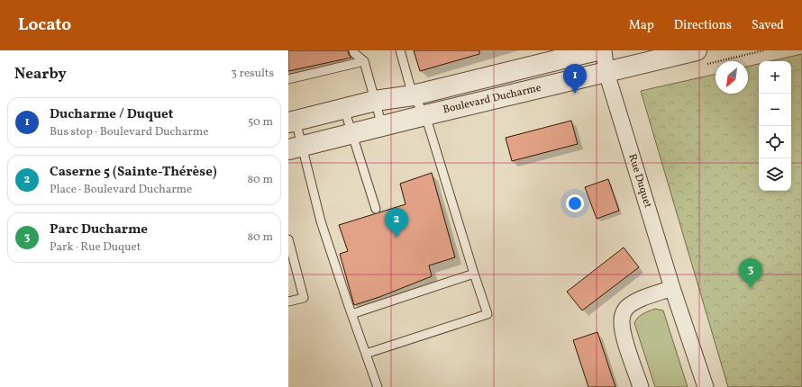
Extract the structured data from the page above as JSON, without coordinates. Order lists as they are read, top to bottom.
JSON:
{
  "streets": {
    "street": ["Boulevard Ducharme", "Rue Duquet"]
  },
  "crossings": [
    ["Boulevard Ducharme", "Rue Duquet"]
  ],
  "north": "bottom left",
  "page": {
    "header": "Locato",
    "nav": ["Map", "Directions", "Saved"],
    "heading": ["Nearby", "3 results"],
    "map_buttons": ["+", "−"],
    "pins": ["1", "2", "3"],
    "list": [
      {
        "mark": "1",
        "name": "Ducharme / Duquet",
        "note": "Bus stop · Boulevard Ducharme",
        "value": "50 m"
      },
      {
        "mark": "2",
        "name": "Caserne 5 (Sainte-Thérèse)",
        "note": "Place · Boulevard Ducharme",
        "value": "80 m"
      },
      {
        "mark": "3",
        "name": "Parc Ducharme",
        "note": "Park · Rue Duquet",
        "value": "80 m"
      }
    ]
  }
}
